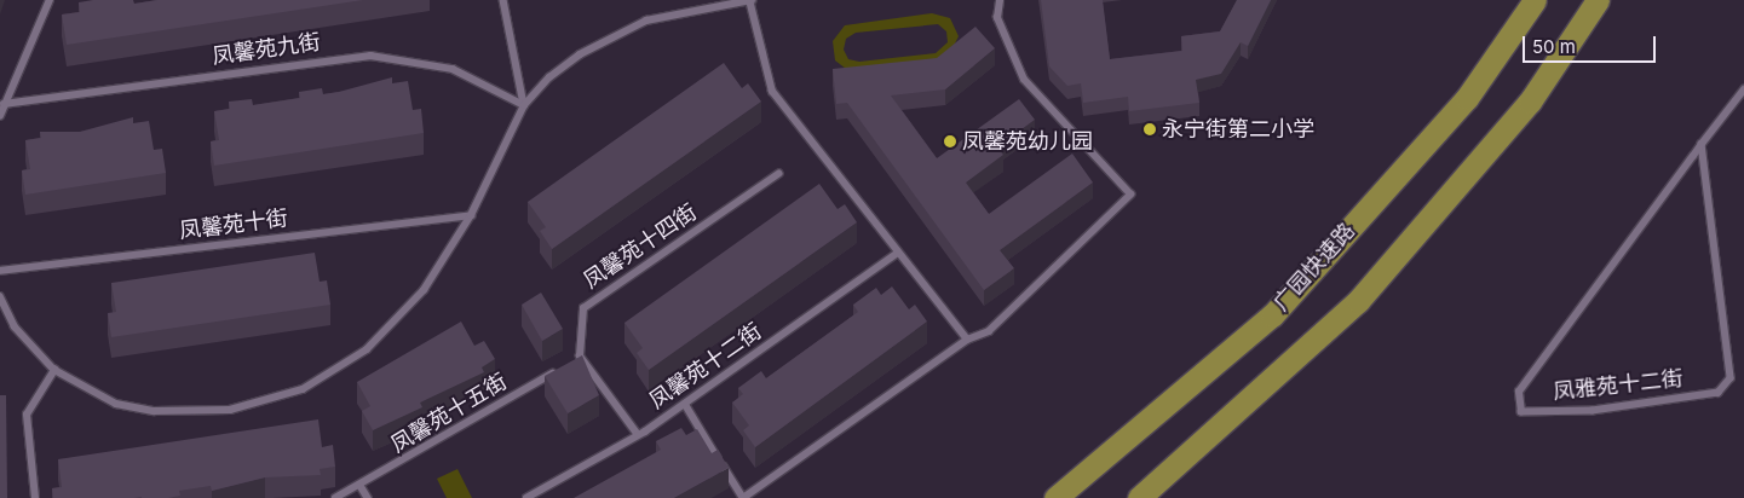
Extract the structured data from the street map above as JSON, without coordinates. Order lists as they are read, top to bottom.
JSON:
{
  "streets": {
    "highway": ["广园快速路"],
    "lane": [
      "凤馨苑九街",
      "凤馨苑十街",
      "凤馨苑十四街",
      "凤馨苑十二街",
      "凤雅苑十二街",
      "凤馨苑十五街"
    ]
  },
  "places": ["永宁街第二小学", "凤馨苑幼儿园"],
  "scale_bar": "50 m"
}
